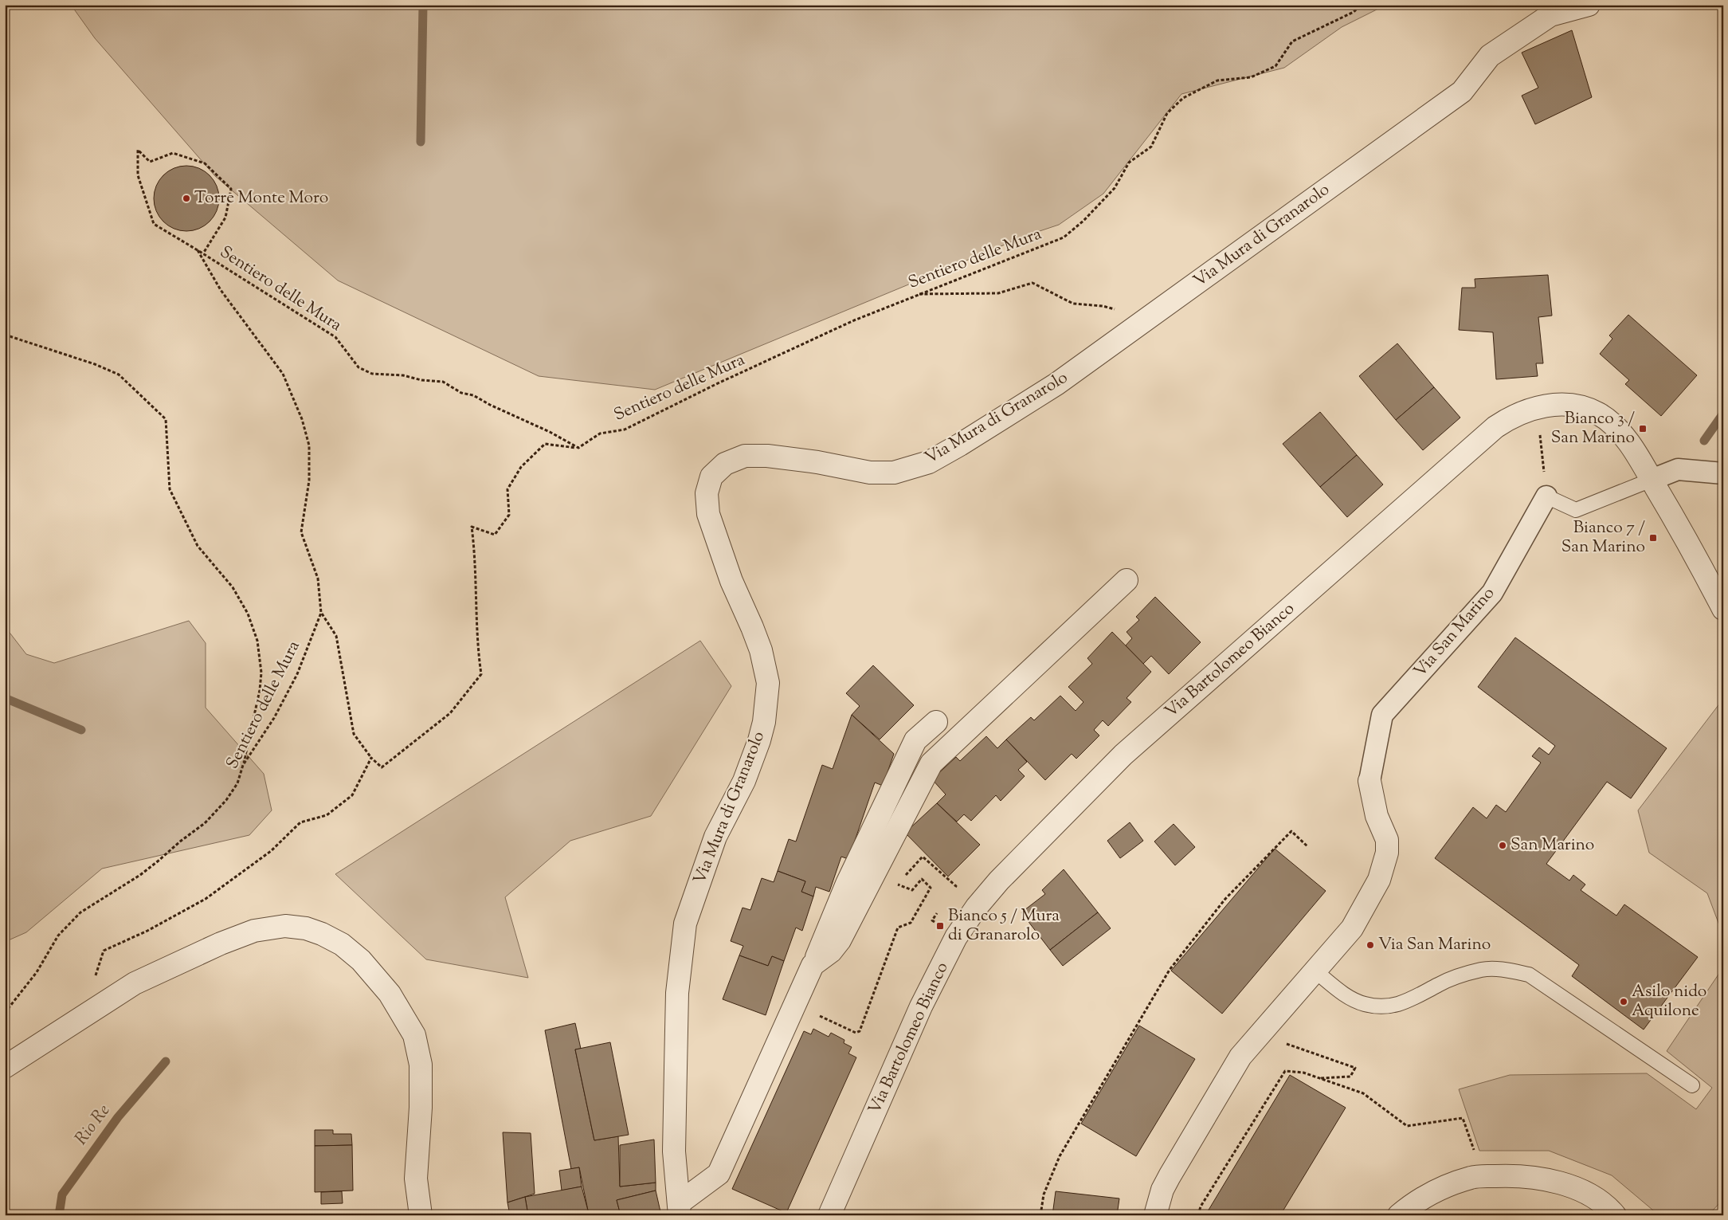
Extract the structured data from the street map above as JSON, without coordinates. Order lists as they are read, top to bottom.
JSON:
{
  "streets": {
    "street": ["Via Mura di Granarolo", "Via San Marino", "Via Bartolomeo Bianco"],
    "path": ["Sentiero delle Mura"]
  },
  "water": ["Rio Re"],
  "places": {
    "other": [
      "Torre Monte Moro",
      "San Marino",
      "Via San Marino",
      "Asilo nido Aquilone"
    ],
    "transit": ["Bianco 3 / San Marino", "Bianco 7 / San Marino", "Bianco 5 / Mura di Granarolo"]
  }
}
